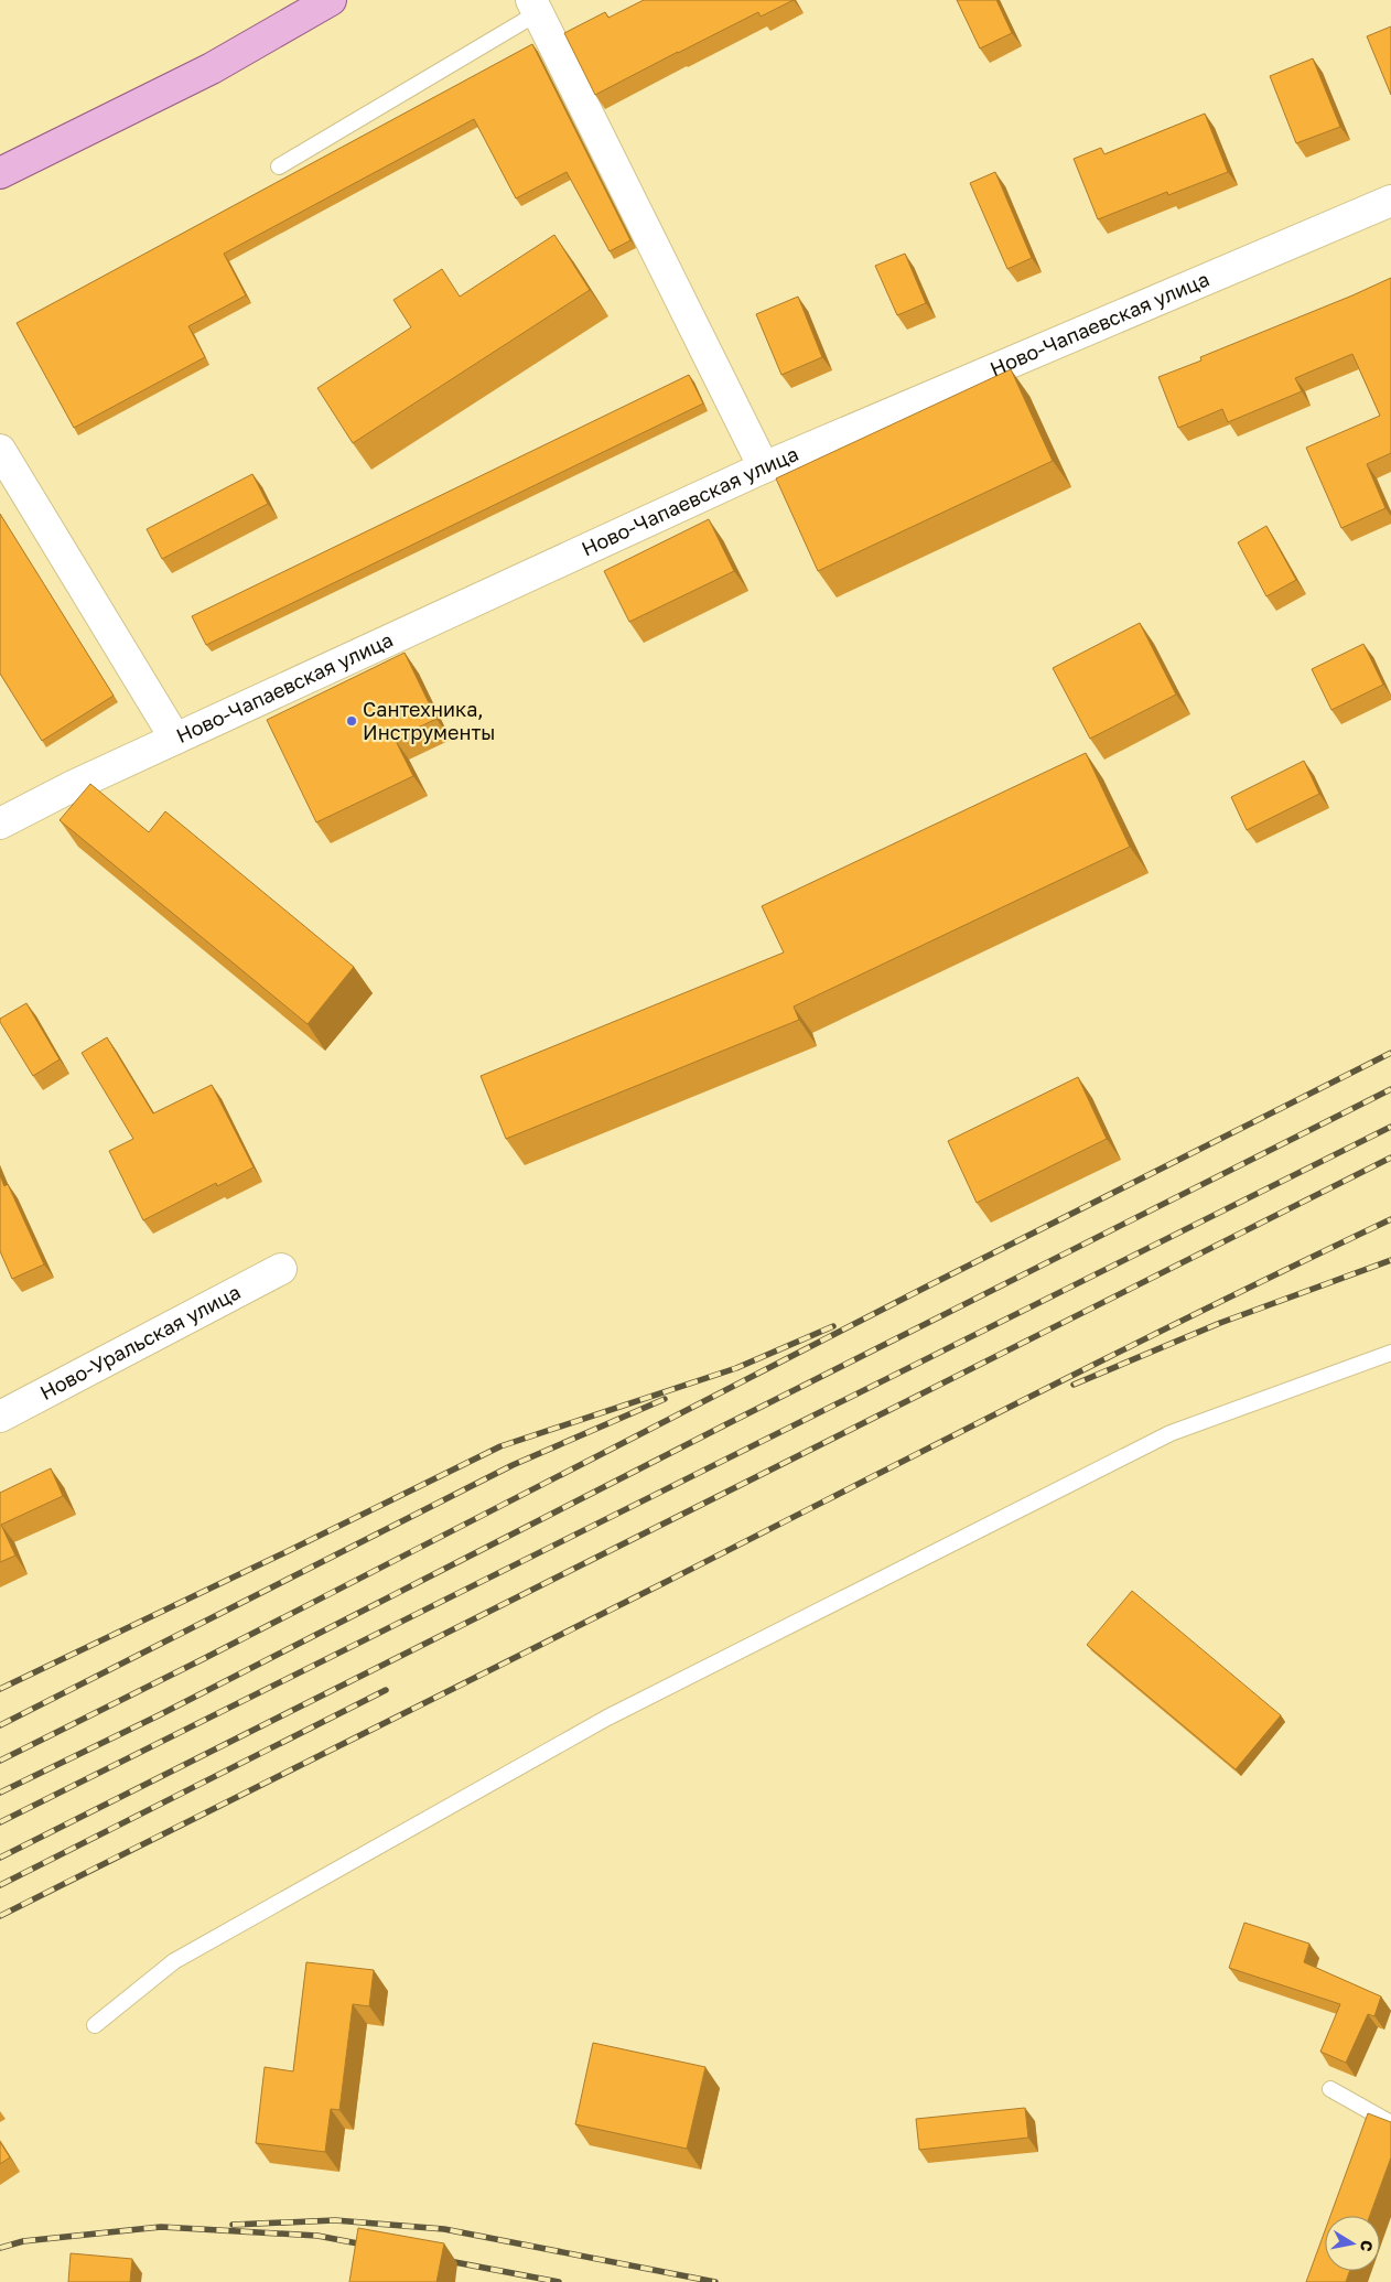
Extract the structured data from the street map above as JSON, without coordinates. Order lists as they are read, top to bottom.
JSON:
{
  "streets": {
    "street": ["Ново-Чапаевская улица", "Ново-Уральская улица"]
  },
  "places": ["Сантехника, Инструменты"],
  "north": "right"
}
